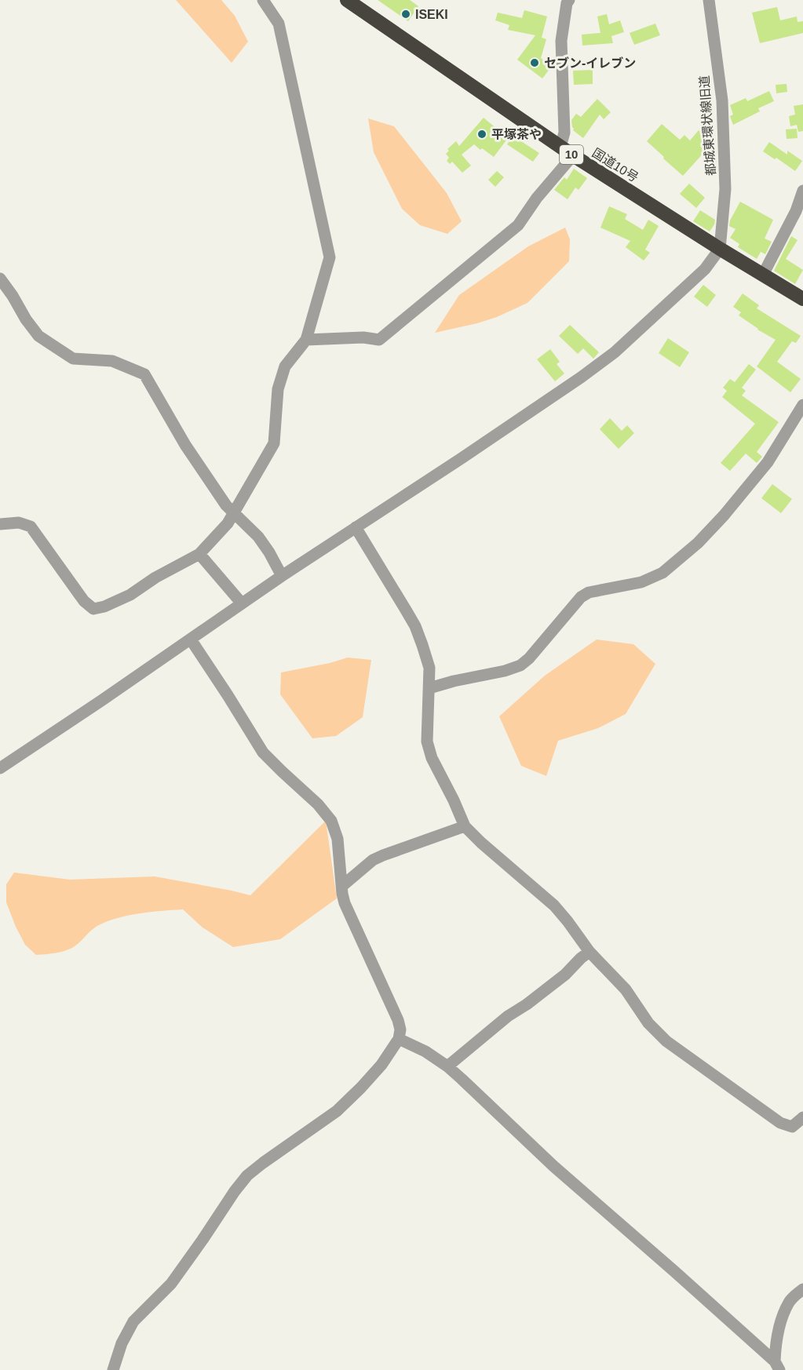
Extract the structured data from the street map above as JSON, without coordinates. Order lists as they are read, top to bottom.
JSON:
{
  "streets": {
    "highway": ["10", "国道10号"],
    "street": ["都城東環状線旧道"]
  },
  "crossings": [
    ["都城東環状線旧道", "国道10号"]
  ],
  "places": ["ISEKI", "セブン-イレブン", "平塚茶や"]
}
